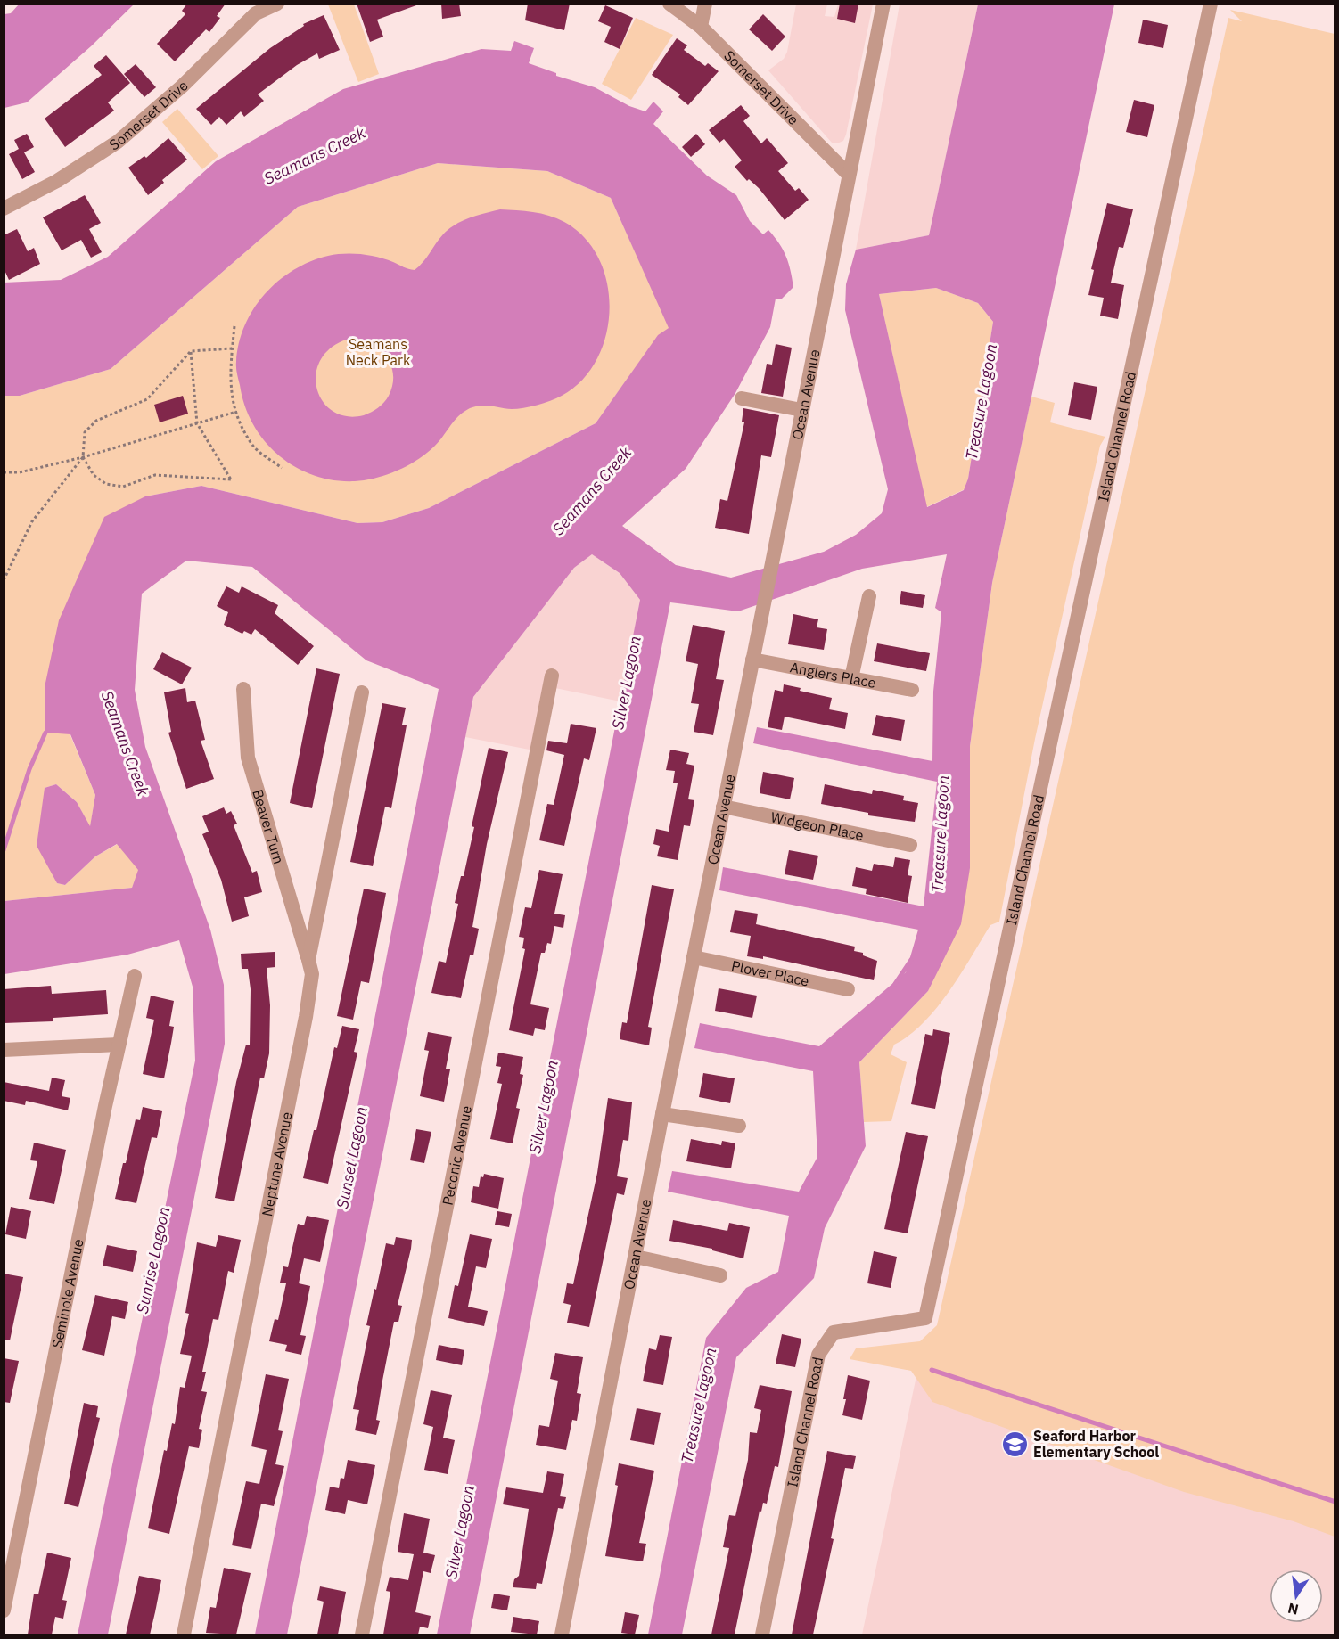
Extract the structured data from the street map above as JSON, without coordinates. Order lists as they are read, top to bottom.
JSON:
{
  "streets": {
    "street": [
      "Somerset Drive",
      "Ocean Avenue",
      "Island Channel Road",
      "Anglers Place",
      "Beaver Turn",
      "Widgeon Place",
      "Plover Place",
      "Peconic Avenue",
      "Neptune Avenue",
      "Seminole Avenue"
    ]
  },
  "crossings": [
    ["Somerset Drive", "Ocean Avenue"],
    ["Ocean Avenue", "Anglers Place"],
    ["Ocean Avenue", "Widgeon Place"],
    ["Ocean Avenue", "Plover Place"],
    ["Beaver Turn", "Neptune Avenue"]
  ],
  "water": [
    "Seamans Creek",
    "Treasure Lagoon",
    "Silver Lagoon",
    "Sunset Lagoon",
    "Sunrise Lagoon"
  ],
  "parks": ["Seamans Neck Park"],
  "places": {
    "school or university": ["Seaford Harbor Elementary School"]
  },
  "north": "bottom"
}
